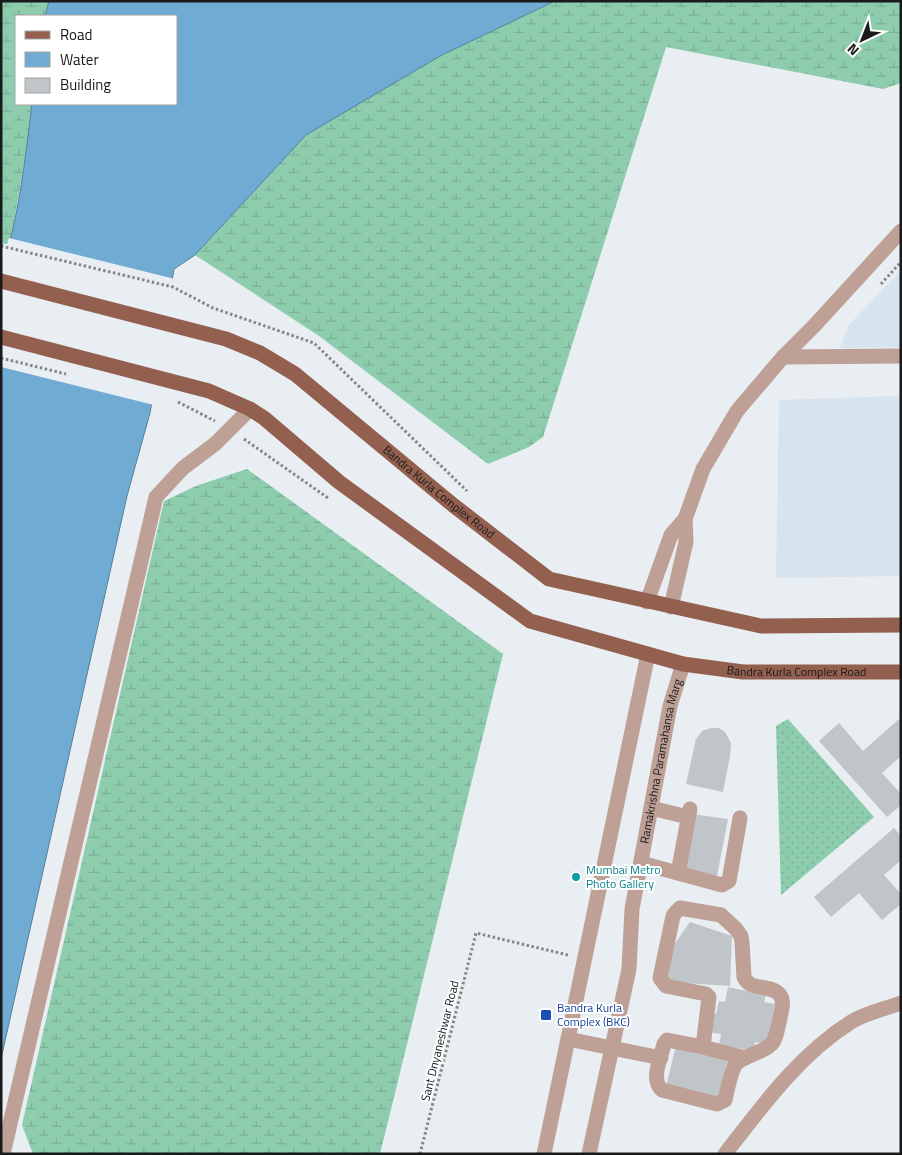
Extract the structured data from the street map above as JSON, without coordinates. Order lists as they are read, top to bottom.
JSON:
{
  "streets": {
    "main road": ["Bandra Kurla Complex Road"],
    "street": ["Ramakrishna Paramahansa Marg"],
    "path": ["Sant Dnyaneshwar Road"]
  },
  "crossings": [
    ["Bandra Kurla Complex Road", "Ramakrishna Paramahansa Marg"]
  ],
  "places": {
    "other": ["Mumbai Metro Photo Gallery"],
    "transit": ["Bandra Kurla Complex (BKC)"]
  },
  "legend": ["Road", "Water", "Building"],
  "north": "bottom left"
}
